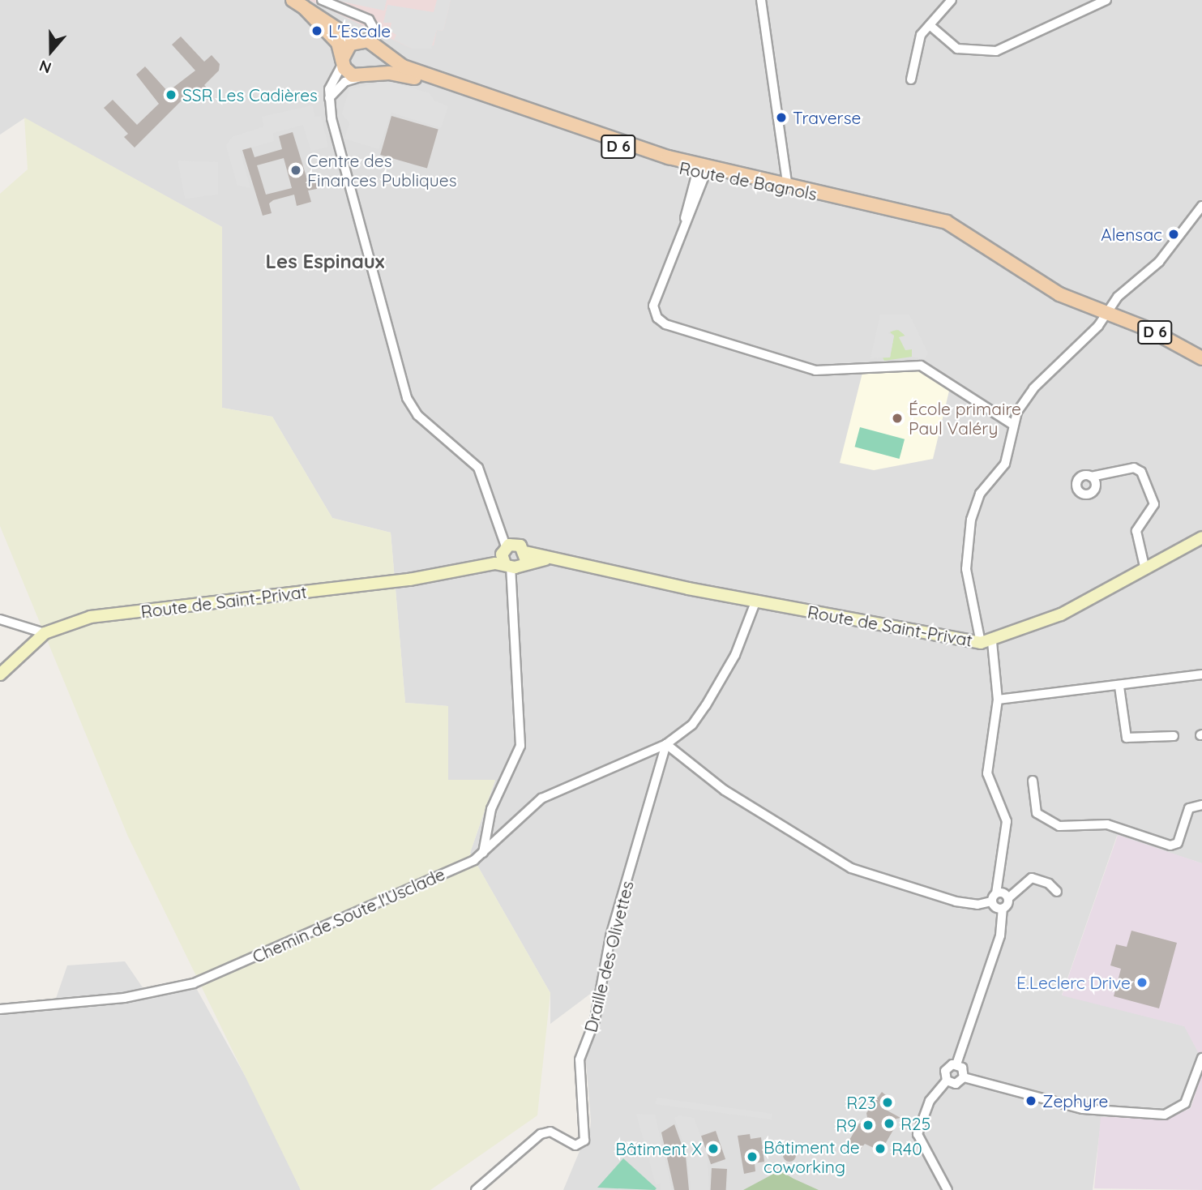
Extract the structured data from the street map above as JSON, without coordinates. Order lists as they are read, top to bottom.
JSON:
{
  "streets": {
    "main road": ["D 6", "Route de Bagnols"],
    "street": ["Route de Saint-Privat", "Chemin de Soute l'Usclade", "Draille des Olivettes"]
  },
  "crossings": [
    ["D 6", "Route de Bagnols"],
    ["Chemin de Soute l'Usclade", "Draille des Olivettes"]
  ],
  "districts": ["Les Espinaux"],
  "places": [
    "L'Escale",
    "SSR Les Cadières",
    "Traverse",
    "Centre des Finances Publiques",
    "Alensac",
    "École primaire Paul Valéry",
    "E.Leclerc Drive",
    "Zephyre",
    "R23",
    "R25",
    "R9",
    "Bâtiment X",
    "R40",
    "Bâtiment de coworking"
  ],
  "north": "bottom"
}
